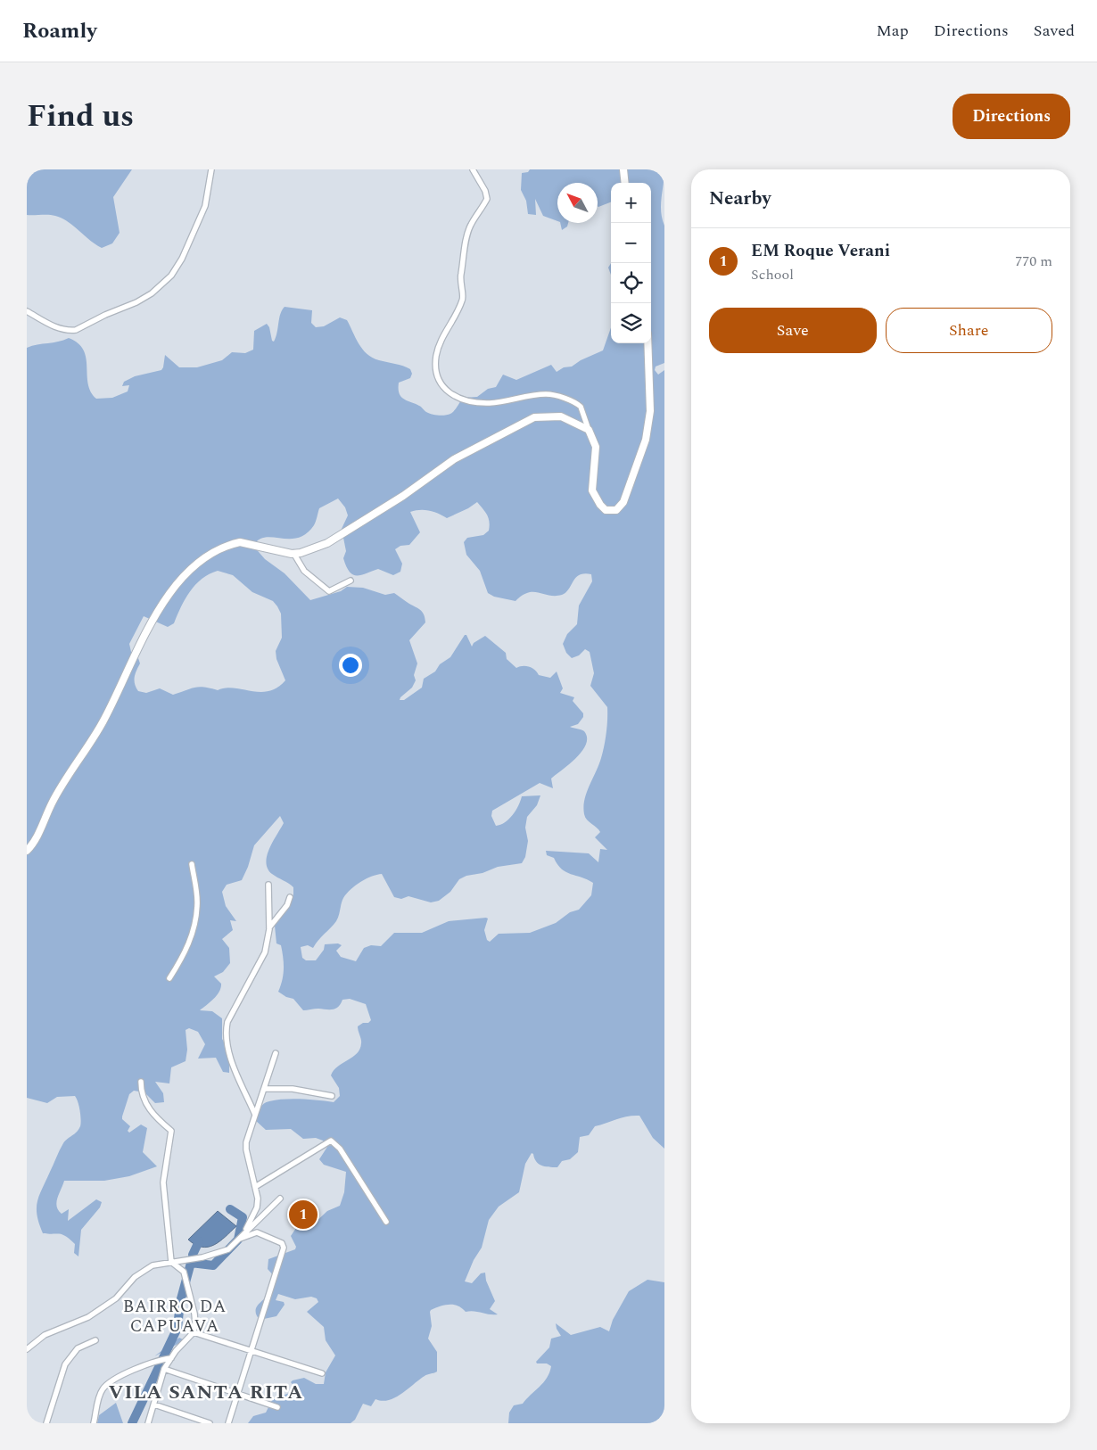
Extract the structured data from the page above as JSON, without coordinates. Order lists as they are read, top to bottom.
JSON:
{
  "districts": ["BAIRRO DA CAPUAVA", "VILA SANTA RITA"],
  "north": "top left",
  "page": {
    "header": "Roamly",
    "nav": ["Map", "Directions", "Saved"],
    "title": "Find us",
    "buttons": [
      "Directions",
      ["Save", "Share"]
    ],
    "heading": "Nearby",
    "map_buttons": ["+", "−"],
    "list": [
      {
        "mark": "1",
        "name": "EM Roque Verani",
        "note": "School",
        "value": "770 m"
      }
    ],
    "pins": "1"
  }
}
